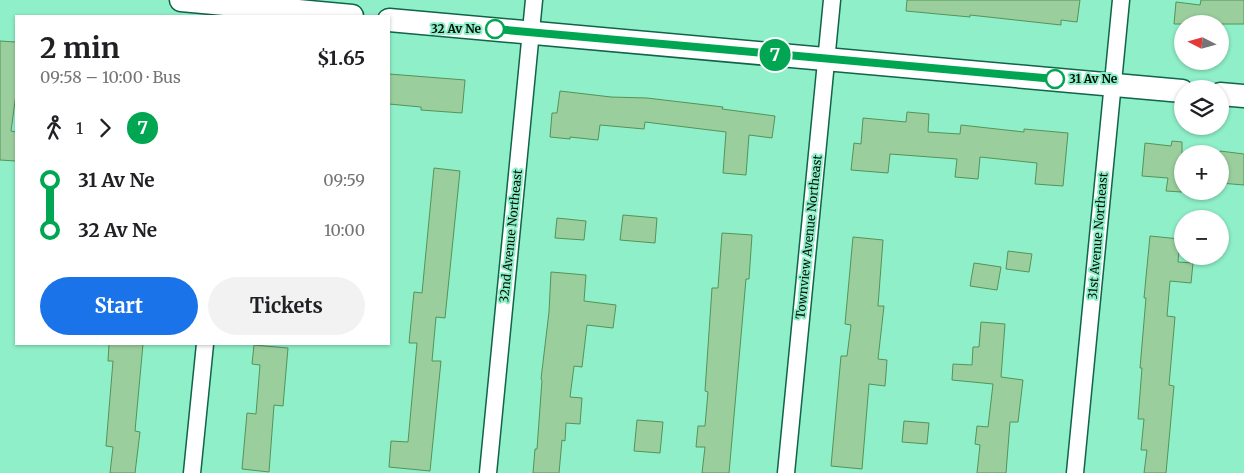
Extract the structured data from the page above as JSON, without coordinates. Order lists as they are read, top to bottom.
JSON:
{
  "streets": {
    "street": ["32nd Avenue Northeast", "31st Avenue Northeast", "Townview Avenue Northeast"]
  },
  "places": ["32 Av Ne", "31 Av Ne"],
  "lines": ["bus line 7"],
  "north": "left",
  "page": {
    "on_map": "7",
    "map_buttons": ["+", "−"],
    "heading": ["2 min", "09:58 – 10:00 · Bus", "$1.65"],
    "legs": ["1", "7"],
    "list": [
      {
        "name": "31 Av Ne",
        "value": "09:59"
      },
      {
        "name": "32 Av Ne",
        "value": "10:00"
      }
    ],
    "buttons": ["Start", "Tickets"]
  }
}
